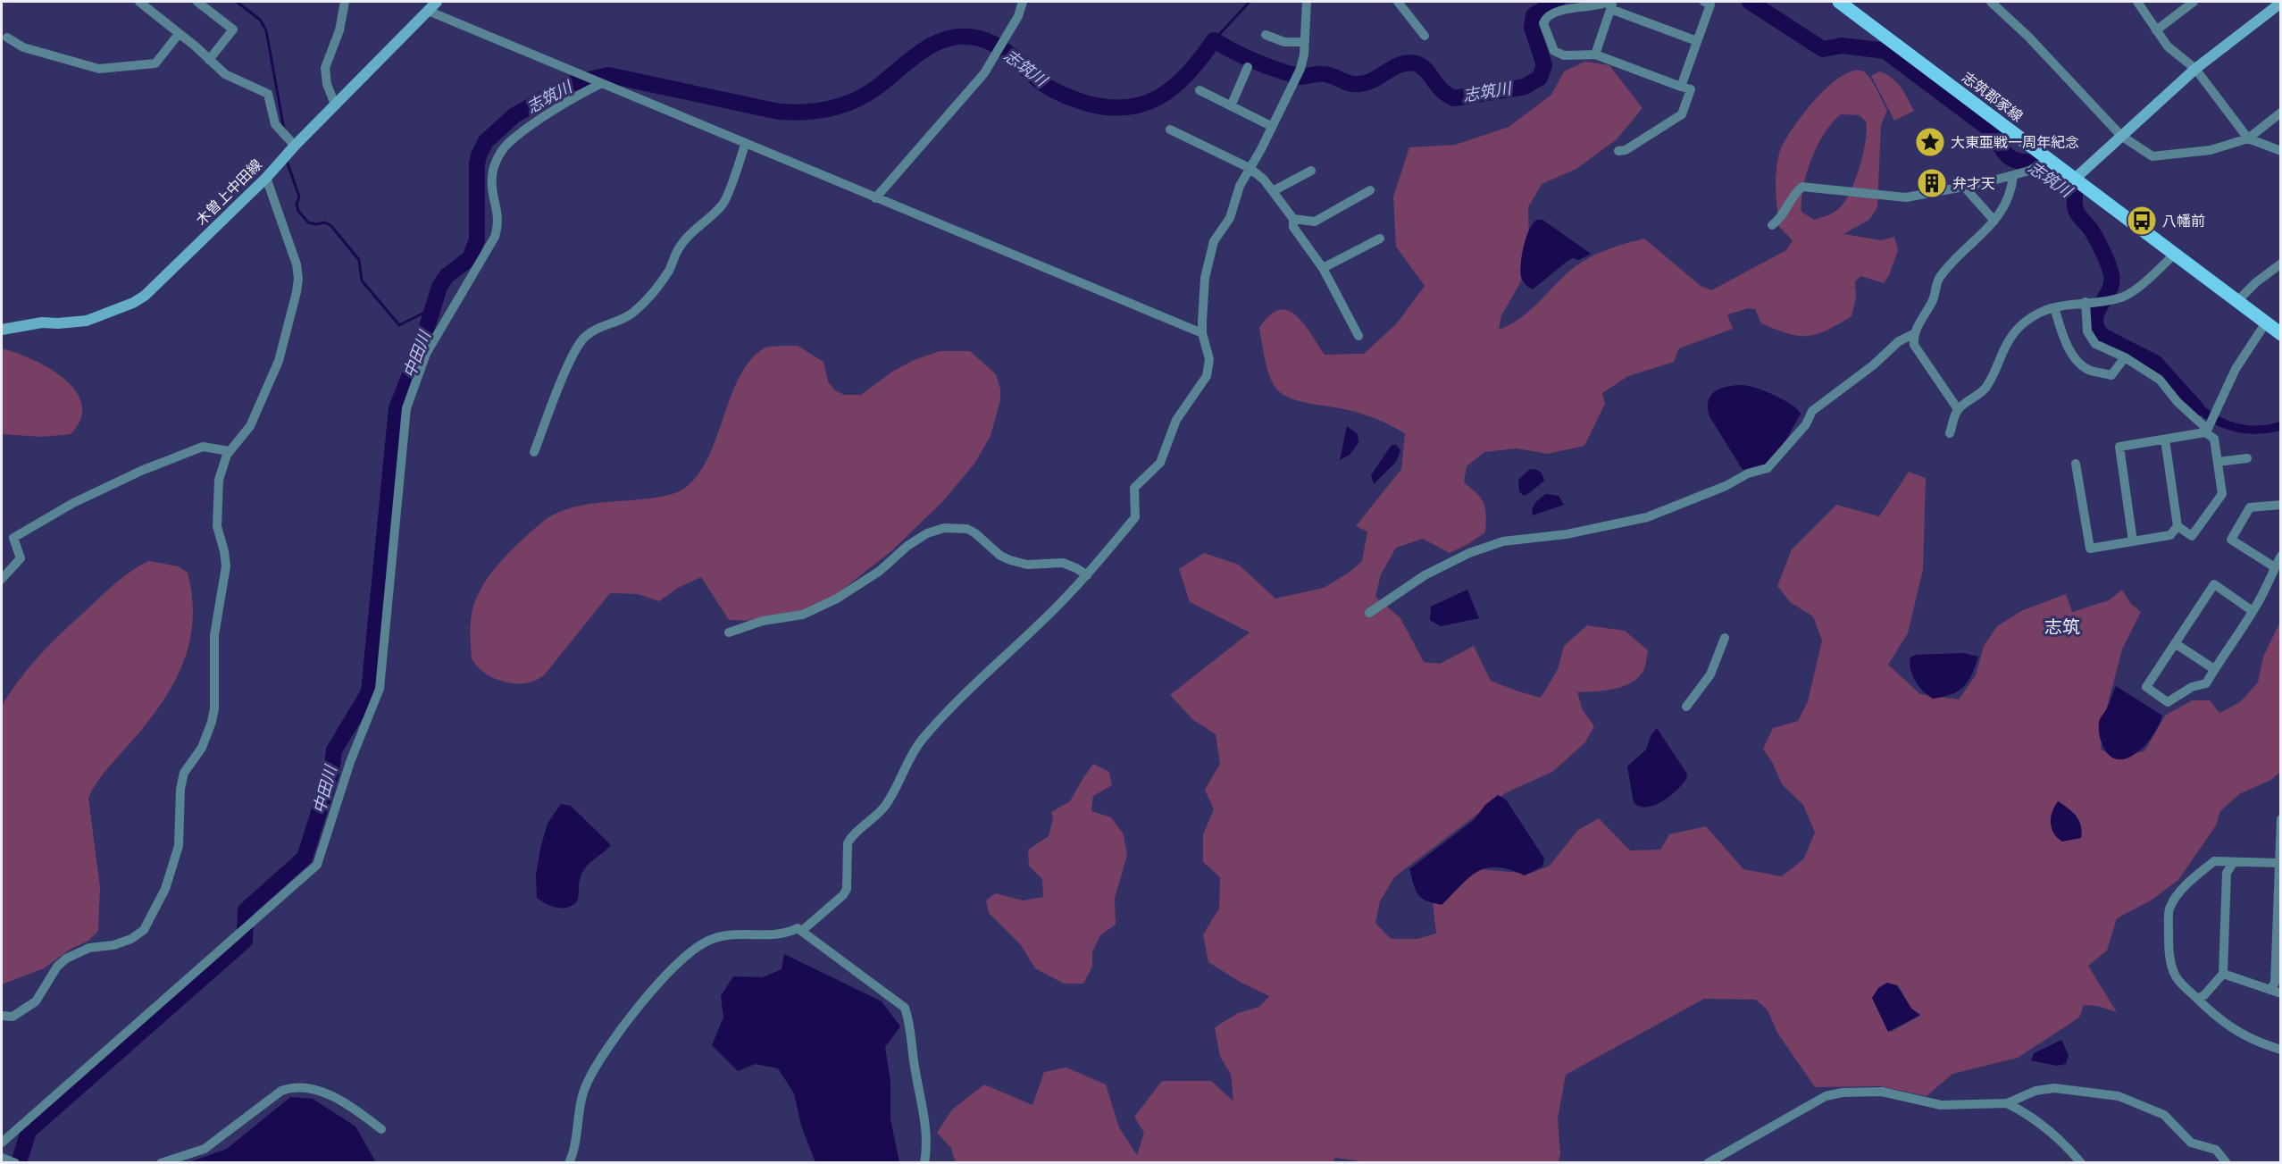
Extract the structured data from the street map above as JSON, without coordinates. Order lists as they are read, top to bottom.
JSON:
{
  "streets": {
    "main road": ["志筑郡家線", "木曽上中田線"]
  },
  "districts": ["志筑"],
  "water": ["志筑川", "中田川"],
  "places": {
    "place": ["大東亜戦一周年紀念"],
    "building": ["弁才天"],
    "bus stop": ["八幡前"]
  }
}
